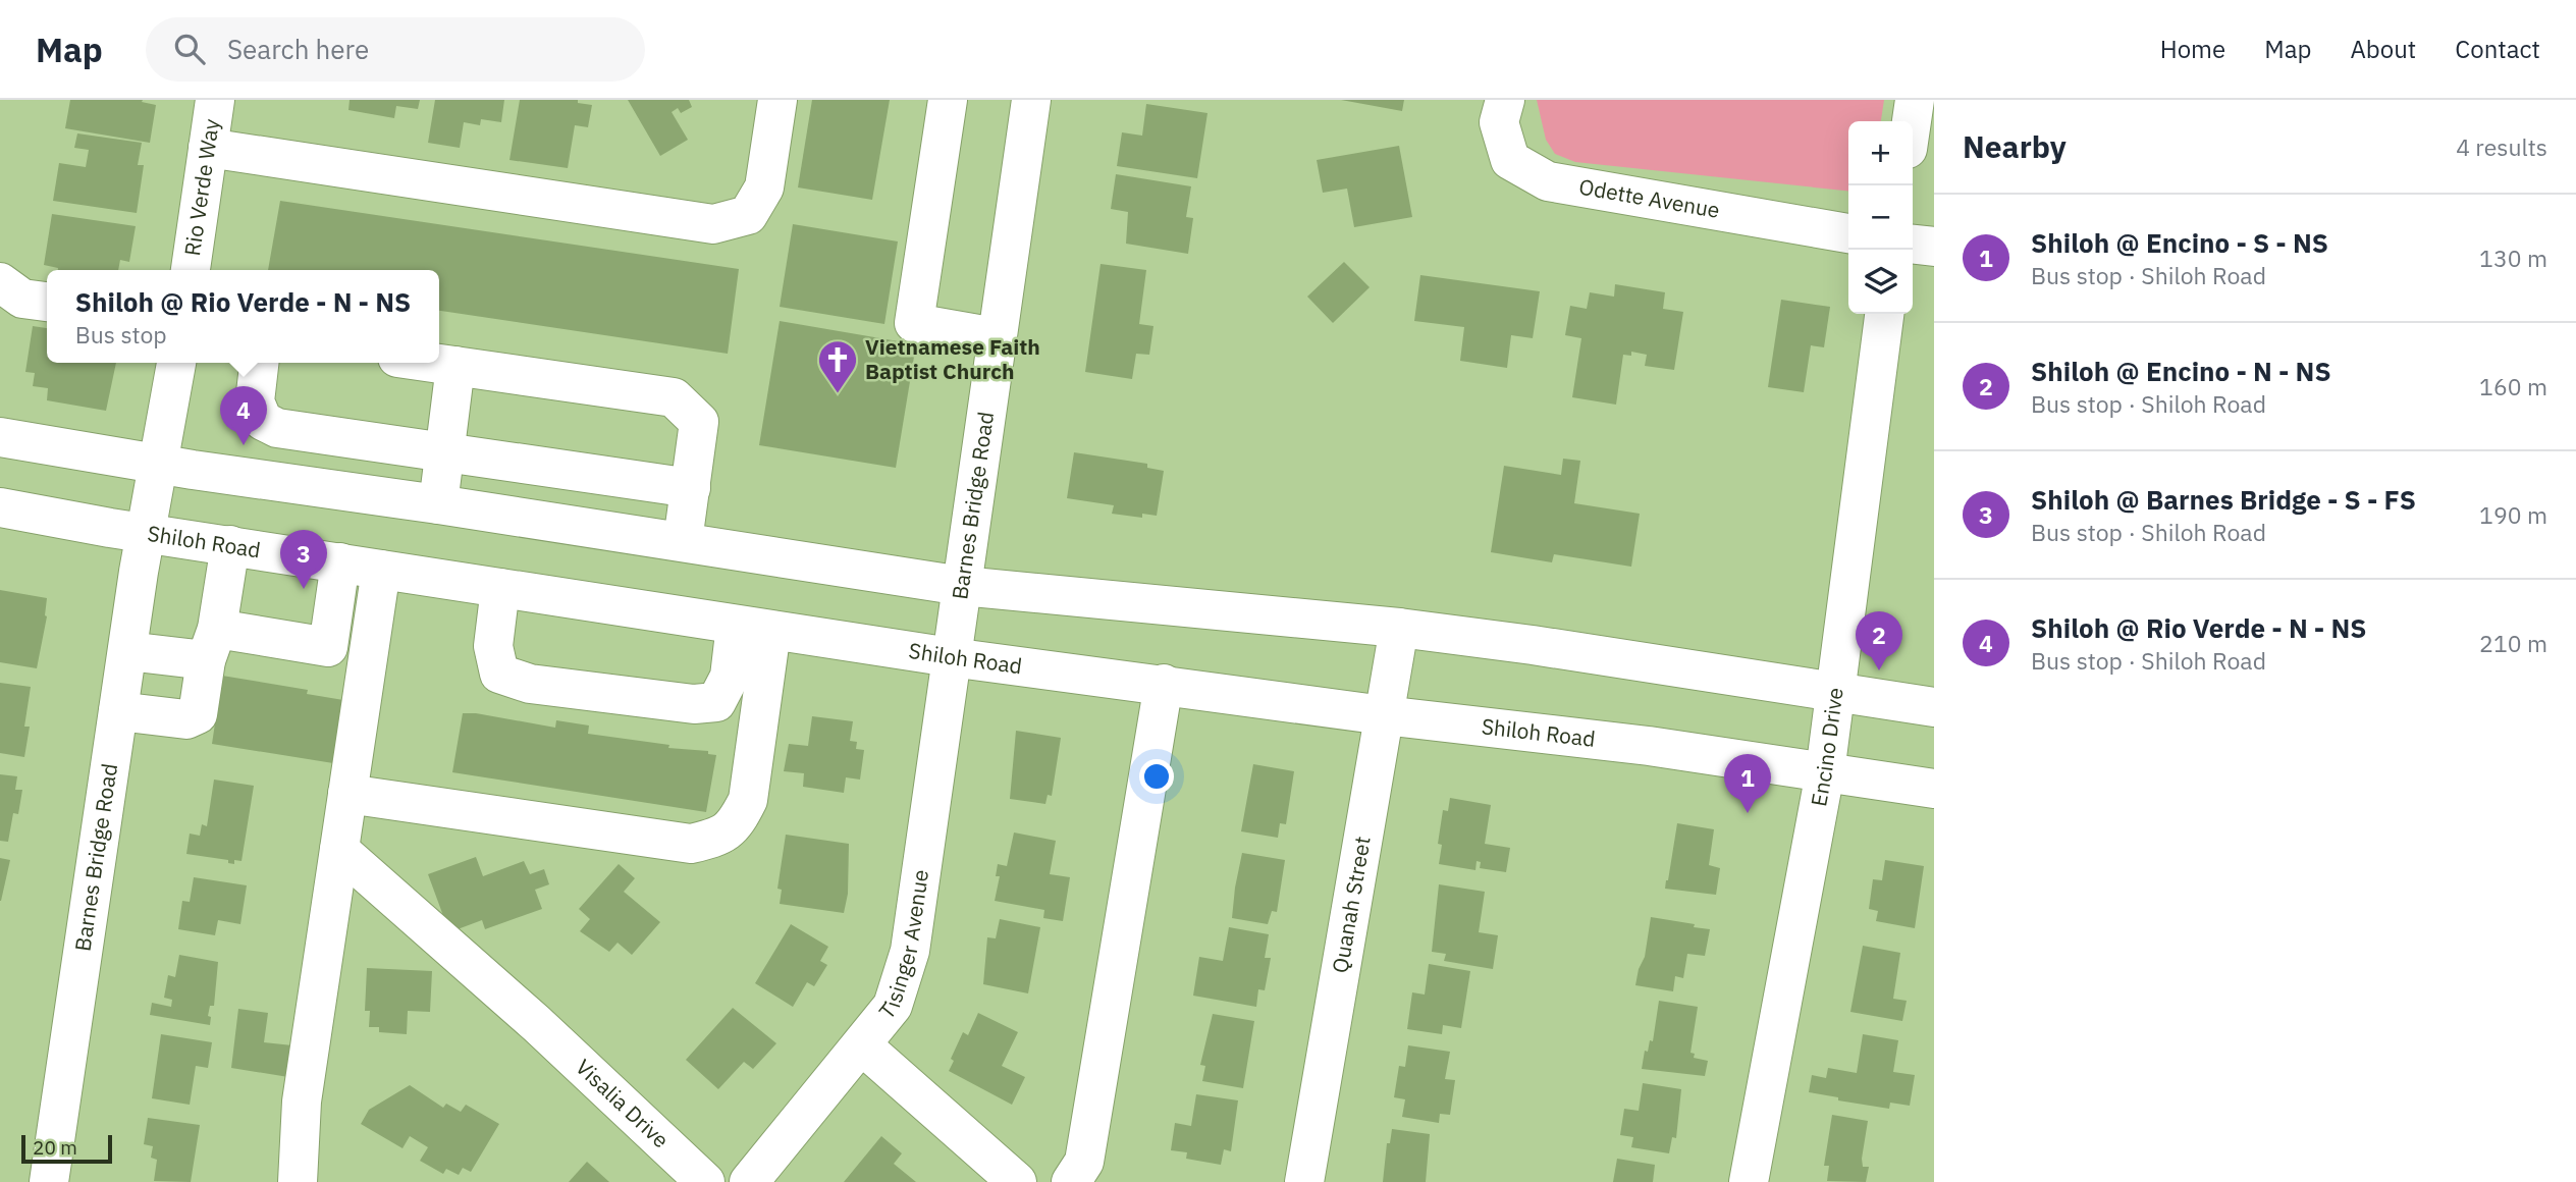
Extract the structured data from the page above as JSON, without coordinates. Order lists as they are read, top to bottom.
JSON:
{
  "streets": {
    "street": [
      "Rio Verde Way",
      "Odette Avenue",
      "Barnes Bridge Road",
      "Shiloh Road",
      "Encino Drive",
      "Quanah Street",
      "Tisinger Avenue",
      "Visalia Drive"
    ]
  },
  "crossings": [
    ["Barnes Bridge Road", "Shiloh Road"],
    ["Barnes Bridge Road", "Tisinger Avenue"],
    ["Shiloh Road", "Encino Drive"],
    ["Shiloh Road", "Quanah Street"],
    ["Shiloh Road", "Tisinger Avenue"]
  ],
  "places": {
    "church": ["Vietnamese Faith Baptist Church"]
  },
  "scale_bar": "20 m",
  "page": {
    "header": "Map",
    "search": "Search here",
    "nav": [
      "Home",
      "Map",
      "About",
      "Contact"
    ],
    "heading": ["Nearby", "4 results"],
    "map_buttons": ["+", "−"],
    "list": [
      {
        "mark": "1",
        "name": "Shiloh @ Encino - S - NS",
        "note": "Bus stop · Shiloh Road",
        "value": "130 m"
      },
      {
        "mark": "2",
        "name": "Shiloh @ Encino - N - NS",
        "note": "Bus stop · Shiloh Road",
        "value": "160 m"
      },
      {
        "mark": "3",
        "name": "Shiloh @ Barnes Bridge - S - FS",
        "note": "Bus stop · Shiloh Road",
        "value": "190 m"
      },
      {
        "mark": "4",
        "name": "Shiloh @ Rio Verde - N - NS",
        "note": "Bus stop · Shiloh Road",
        "value": "210 m"
      }
    ],
    "popup": ["Shiloh @ Rio Verde - N - NS", "Bus stop"],
    "pins": [
      "4",
      "3",
      "2",
      "1"
    ],
    "scale": "20 m"
  }
}
